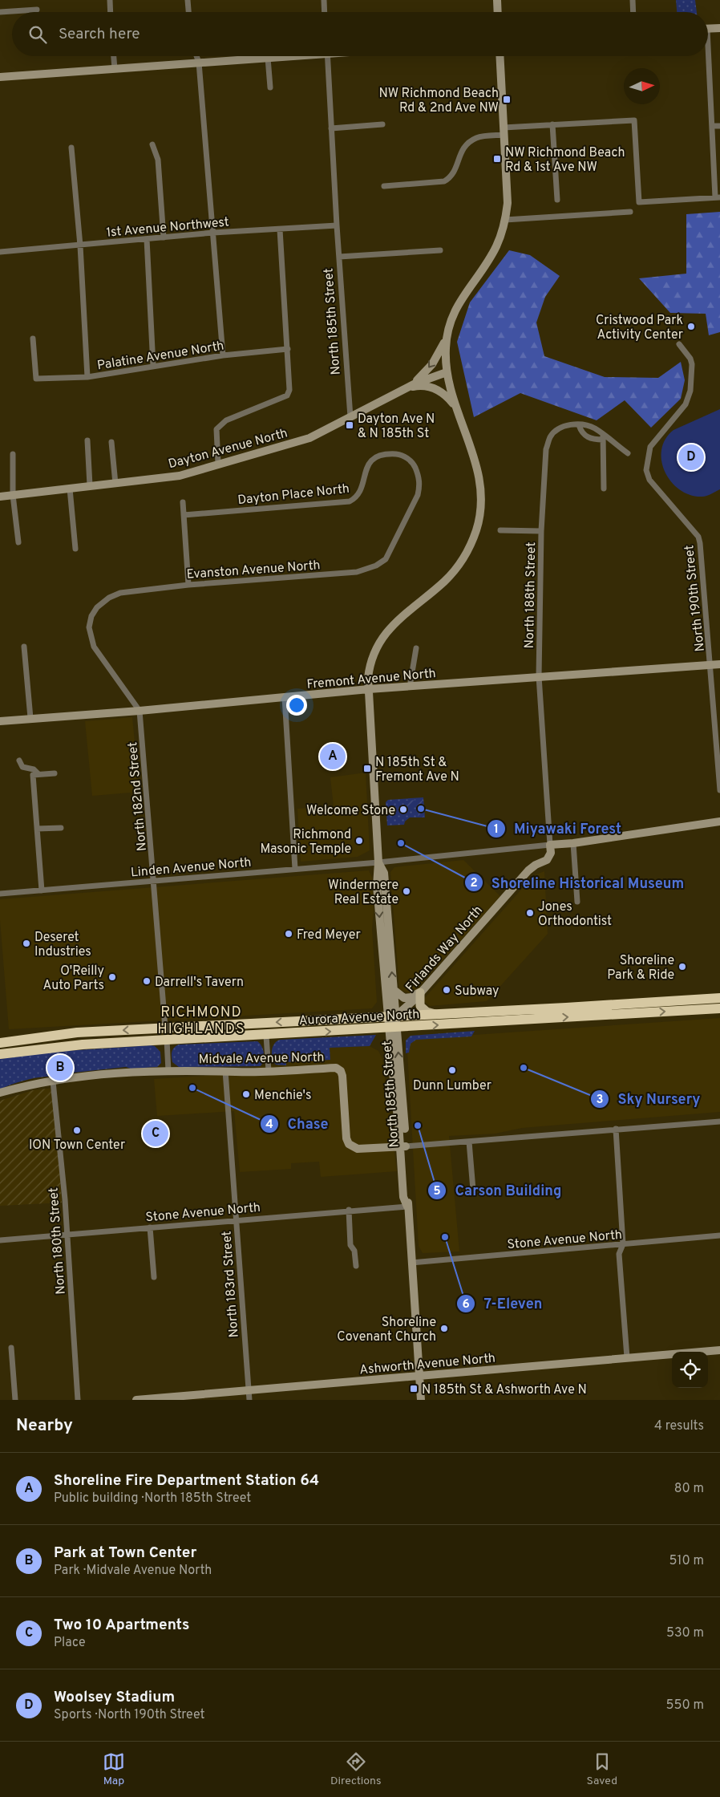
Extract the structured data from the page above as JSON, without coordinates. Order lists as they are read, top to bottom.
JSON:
{
  "streets": {
    "highway": ["Aurora Avenue North"],
    "street": [
      "1st Avenue Northwest",
      "North 185th Street",
      "Palatine Avenue North",
      "Dayton Avenue North",
      "Dayton Place North",
      "Evanston Avenue North",
      "North 188th Street",
      "North 190th Street",
      "Fremont Avenue North",
      "North 182nd Street",
      "Linden Avenue North",
      "Firlands Way North",
      "Midvale Avenue North",
      "Stone Avenue North",
      "North 180th Street",
      "North 183rd Street",
      "Ashworth Avenue North"
    ]
  },
  "crossings": [
    ["1st Avenue Northwest", "North 185th Street"],
    ["North 185th Street", "Dayton Avenue North"],
    ["North 185th Street", "Fremont Avenue North"],
    ["North 185th Street", "Linden Avenue North"],
    ["North 185th Street", "Firlands Way North"],
    ["North 185th Street", "Aurora Avenue North"],
    ["North 185th Street", "Midvale Avenue North"],
    ["North 185th Street", "Stone Avenue North"],
    ["North 185th Street", "Ashworth Avenue North"],
    ["Dayton Place North", "Evanston Avenue North"],
    ["Evanston Avenue North", "Fremont Avenue North"],
    ["Evanston Avenue North", "North 182nd Street"],
    ["North 188th Street", "Fremont Avenue North"],
    ["North 188th Street", "Linden Avenue North"],
    ["North 188th Street", "Firlands Way North"],
    ["North 190th Street", "Fremont Avenue North"],
    ["Fremont Avenue North", "North 182nd Street"],
    ["North 182nd Street", "Linden Avenue North"],
    ["North 182nd Street", "Aurora Avenue North"],
    ["Linden Avenue North", "Firlands Way North"],
    ["Firlands Way North", "Aurora Avenue North"],
    ["Midvale Avenue North", "North 180th Street"],
    ["Midvale Avenue North", "North 183rd Street"],
    ["Stone Avenue North", "North 180th Street"],
    ["Stone Avenue North", "North 183rd Street"],
    ["North 183rd Street", "Ashworth Avenue North"]
  ],
  "districts": ["RICHMOND HIGHLANDS"],
  "places": {
    "transit": [
      "NW Richmond Beach Rd & 2nd Ave NW",
      "NW Richmond Beach Rd & 1st Ave NW",
      "Dayton Ave N & N 185th St",
      "N 185th St & Fremont Ave N",
      "N 185th St & Ashworth Ave N"
    ],
    "other": [
      "Cristwood Park Activity Center",
      "Miyawaki Forest",
      "Welcome Stone",
      "Richmond Masonic Temple",
      "Shoreline Historical Museum",
      "Windermere Real Estate",
      "Jones Orthodontist",
      "Fred Meyer",
      "Deseret Industries",
      "Shoreline Park & Ride",
      "O'Reilly Auto Parts",
      "Darrell's Tavern",
      "Subway",
      "Sky Nursery",
      "Dunn Lumber",
      "Chase",
      "Menchie's",
      "Carson Building",
      "ION Town Center",
      "7-Eleven",
      "Shoreline Covenant Church"
    ]
  },
  "north": "right",
  "page": {
    "search": "Search here",
    "pins": [
      "D",
      "A",
      "B",
      "C"
    ],
    "heading": ["Nearby", "4 results"],
    "list": [
      {
        "mark": "A",
        "name": "Shoreline Fire Department Station 64",
        "note": "Public building · North 185th Street",
        "value": "80 m"
      },
      {
        "mark": "B",
        "name": "Park at Town Center",
        "note": "Park · Midvale Avenue North",
        "value": "510 m"
      },
      {
        "mark": "C",
        "name": "Two 10 Apartments",
        "note": "Place",
        "value": "530 m"
      },
      {
        "mark": "D",
        "name": "Woolsey Stadium",
        "note": "Sports · North 190th Street",
        "value": "550 m"
      }
    ],
    "nav": ["Map", "Directions", "Saved"]
  }
}
